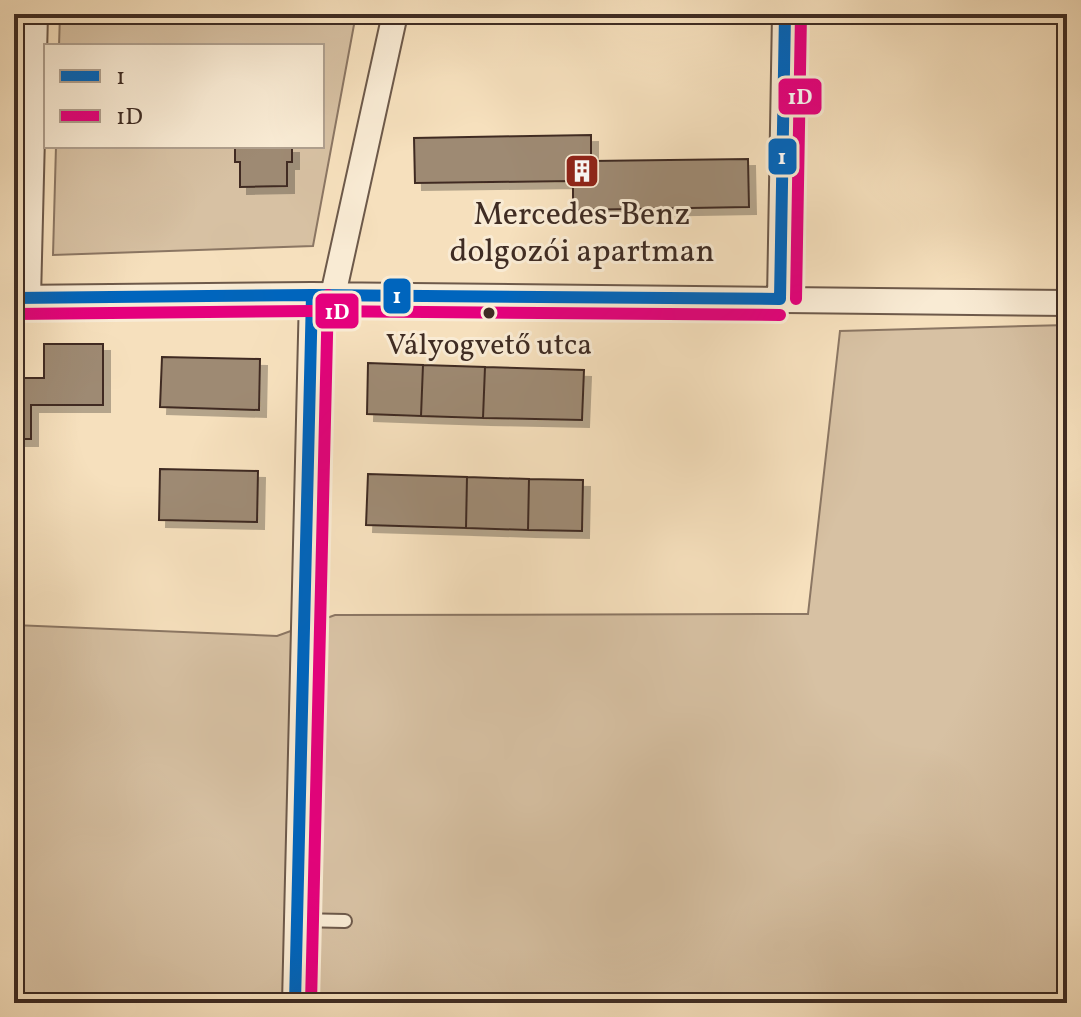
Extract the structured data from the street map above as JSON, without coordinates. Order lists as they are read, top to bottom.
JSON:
{
  "places": {
    "building": ["Mercedes-Benz dolgozói apartman"],
    "other": ["Vályogvető utca"]
  },
  "lines": ["transit line 1", "transit line 1D"],
  "legend": ["1", "1D"]
}
